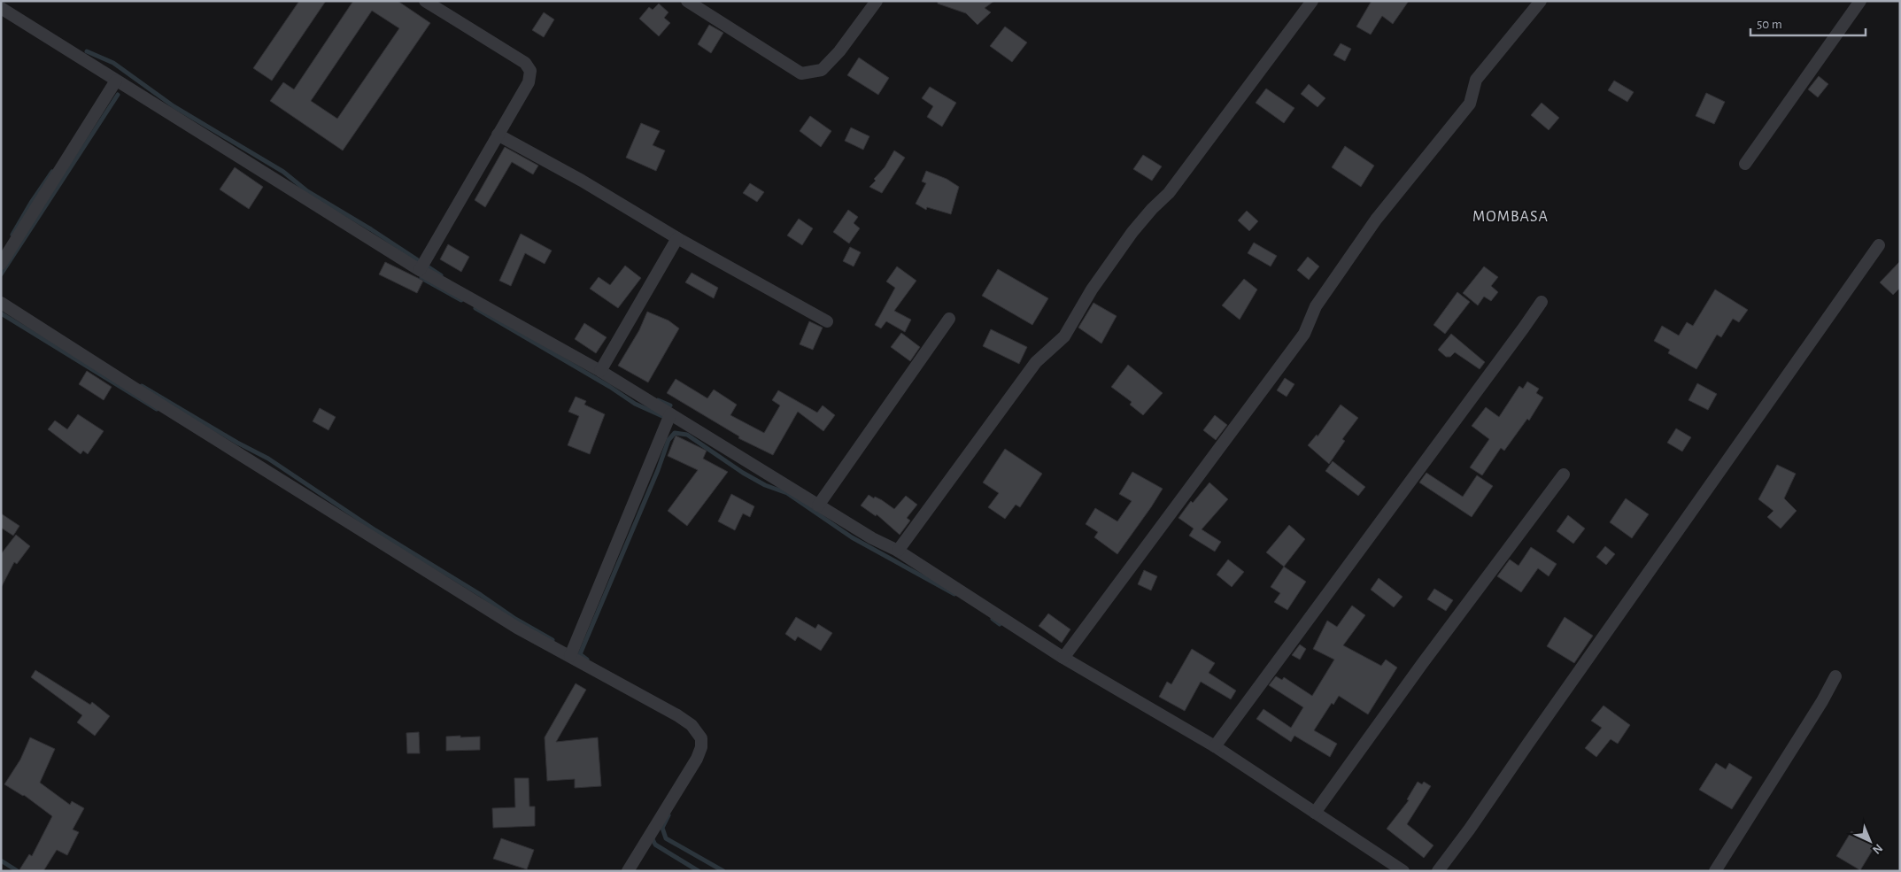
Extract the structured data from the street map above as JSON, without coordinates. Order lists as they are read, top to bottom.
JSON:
{
  "districts": ["MOMBASA"],
  "scale_bar": "50 m",
  "north": "bottom right"
}
